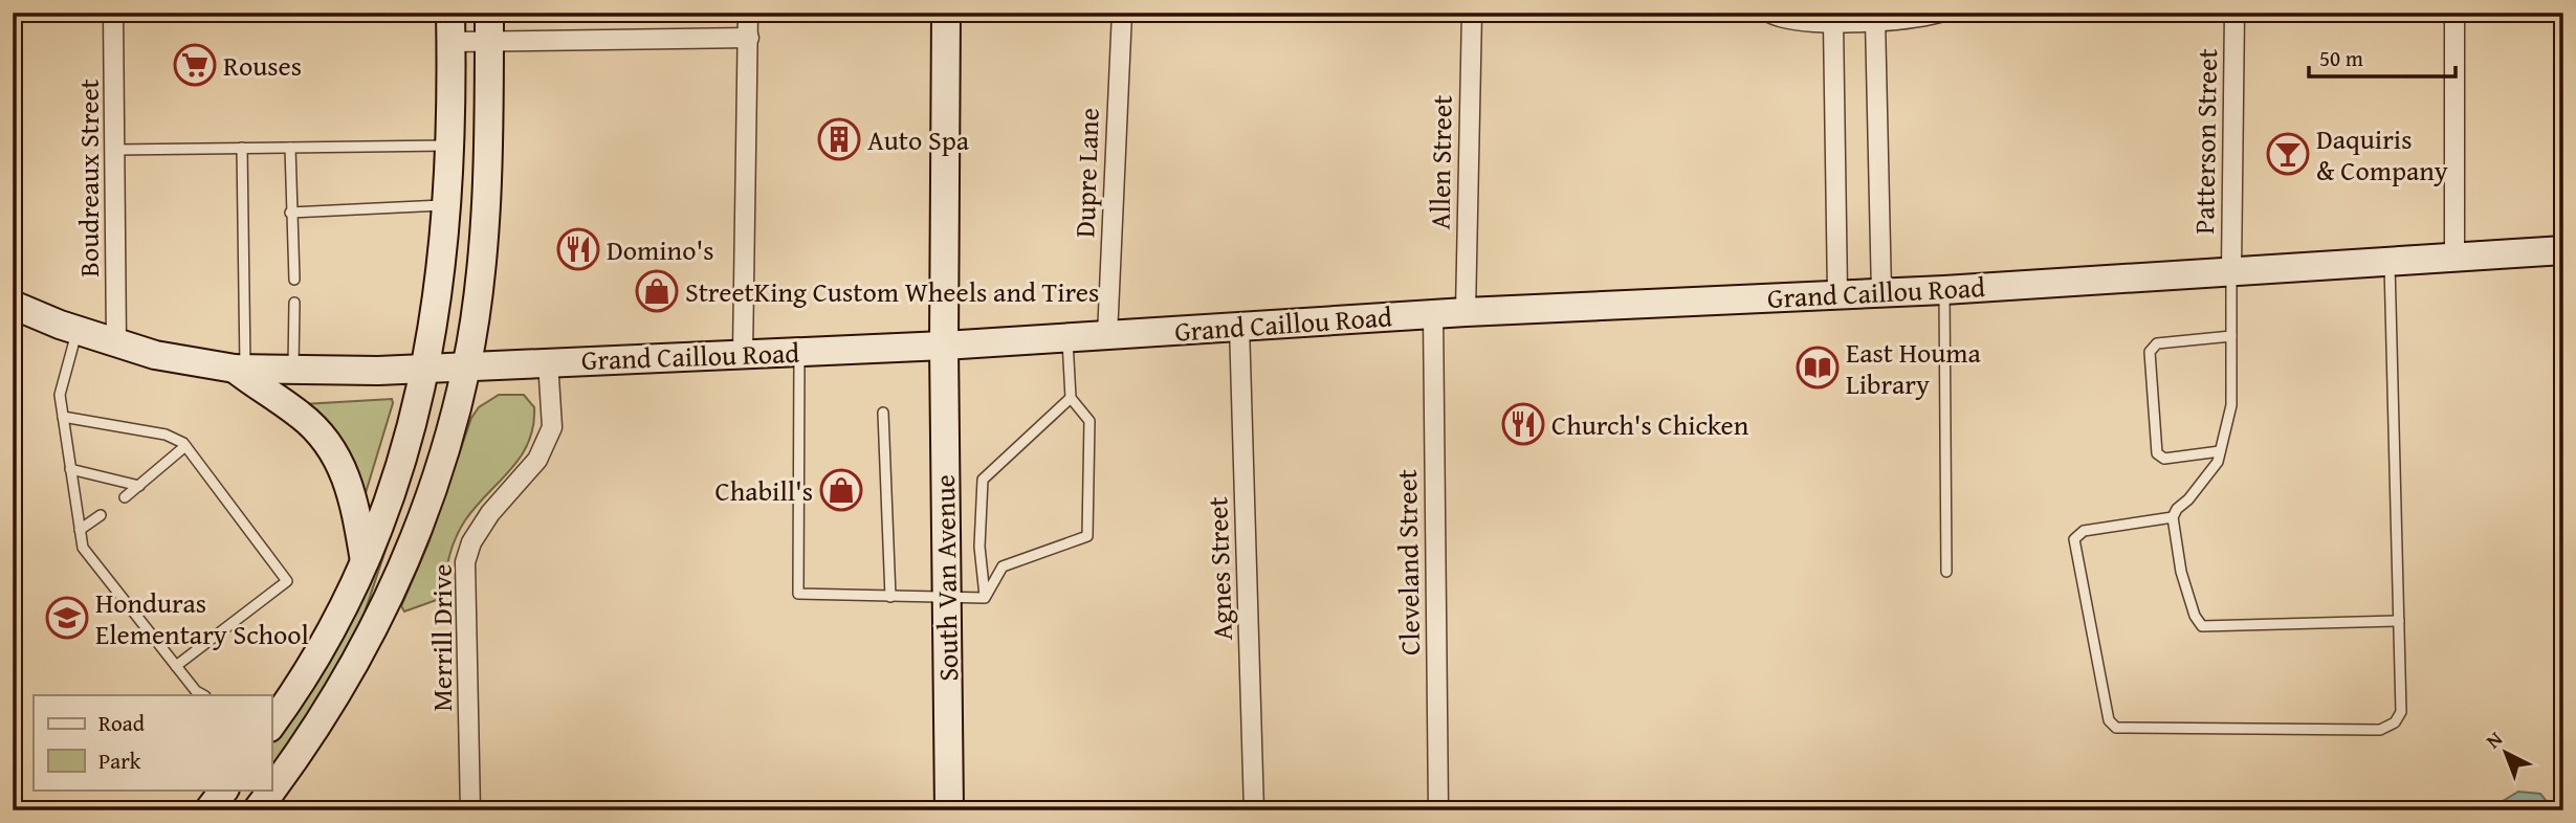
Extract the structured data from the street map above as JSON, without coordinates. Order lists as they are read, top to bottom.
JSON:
{
  "streets": {
    "main road": ["Grand Caillou Road", "South Van Avenue"],
    "street": [
      "Patterson Street",
      "Allen Street",
      "Dupre Lane",
      "Boudreaux Street",
      "Cleveland Street",
      "Agnes Street",
      "Merrill Drive"
    ]
  },
  "crossings": [
    ["Patterson Street", "Grand Caillou Road"],
    ["Allen Street", "Grand Caillou Road"],
    ["Dupre Lane", "Grand Caillou Road"],
    ["Boudreaux Street", "Grand Caillou Road"],
    ["Grand Caillou Road", "Cleveland Street"],
    ["Grand Caillou Road", "Agnes Street"],
    ["Grand Caillou Road", "South Van Avenue"],
    ["Grand Caillou Road", "Merrill Drive"]
  ],
  "places": {
    "supermarket": ["Rouses"],
    "building": ["Auto Spa"],
    "bar": ["Daquiris & Company"],
    "restaurant": ["Domino's", "Church's Chicken"],
    "shop": ["StreetKing Custom Wheels and Tires", "Chabill's"],
    "library": ["East Houma Library"],
    "school or university": ["Honduras Elementary School"]
  },
  "legend": ["Road", "Park"],
  "scale_bar": "50 m",
  "north": "top left"
}
